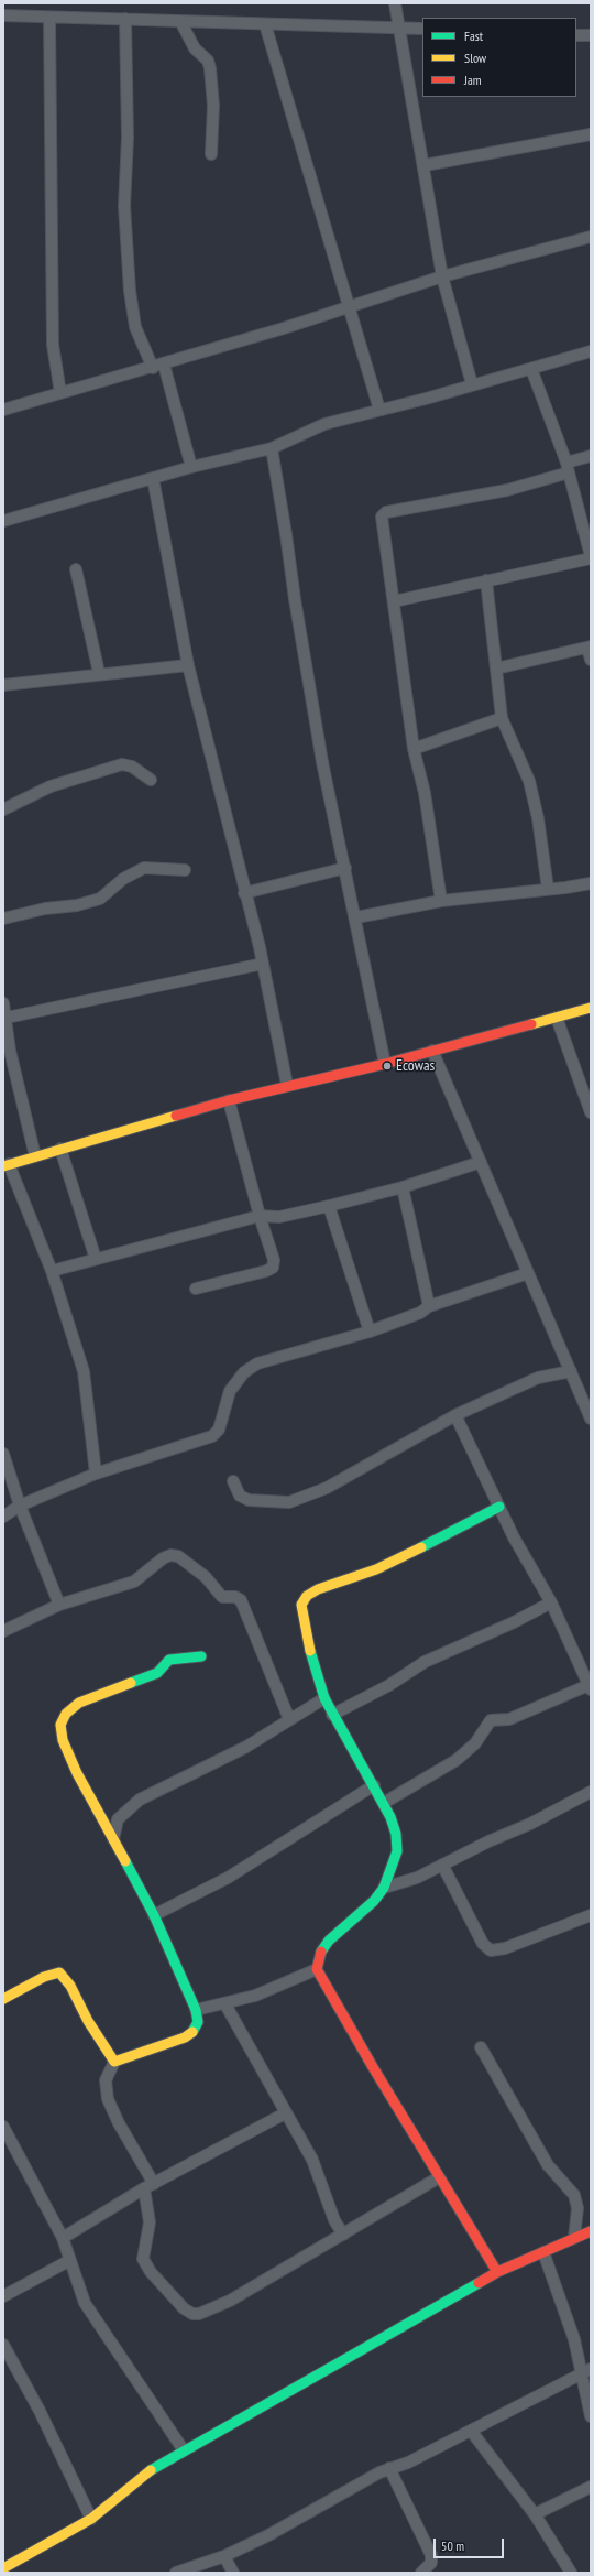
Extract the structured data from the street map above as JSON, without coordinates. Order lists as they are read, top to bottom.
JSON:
{
  "places": ["Ecowas"],
  "legend": ["Fast", "Slow", "Jam"],
  "scale_bar": "50 m"
}
